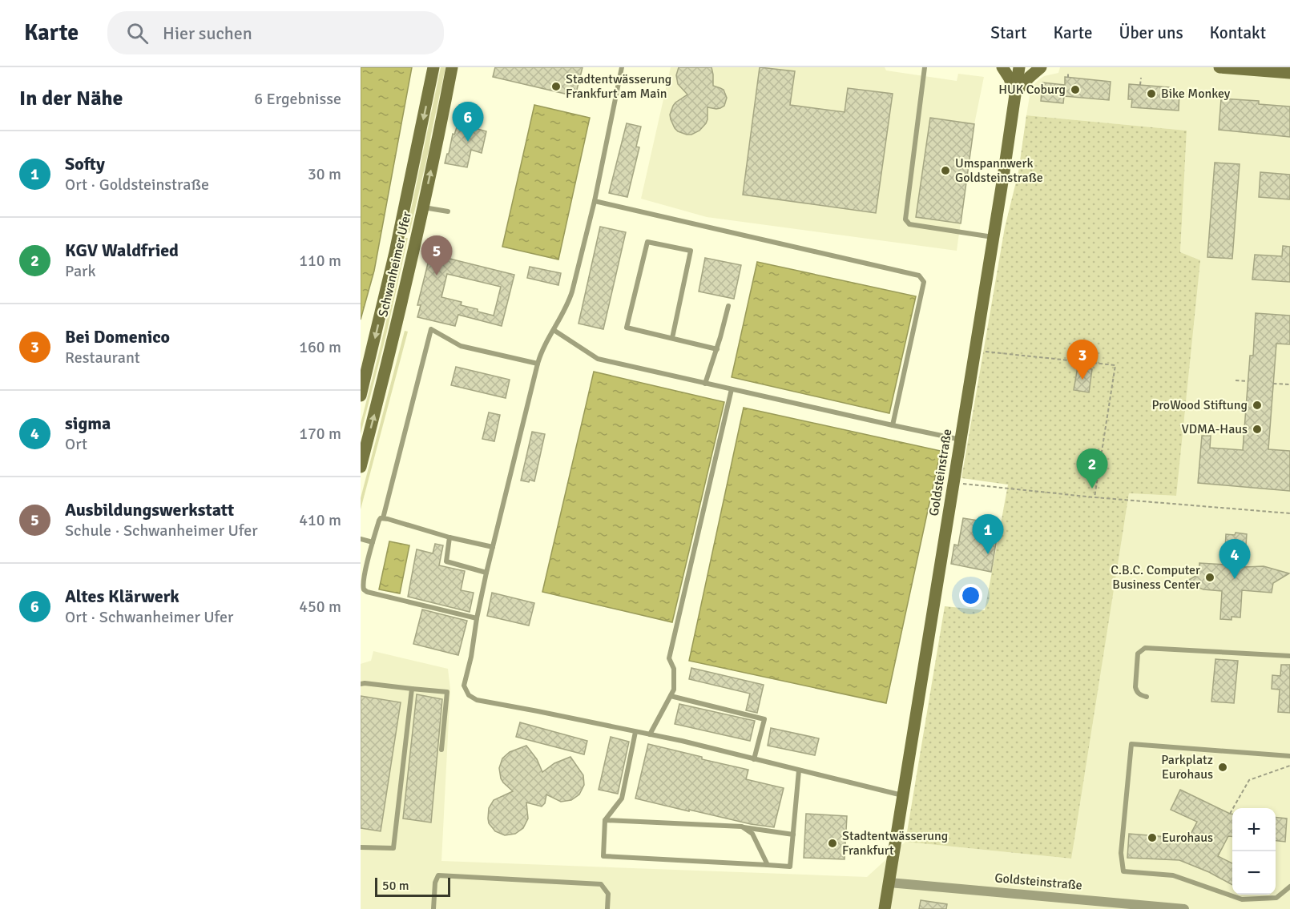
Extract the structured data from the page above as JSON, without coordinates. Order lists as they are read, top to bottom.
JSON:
{
  "streets": {
    "street": ["Schwanheimer Ufer", "Goldsteinstraße"]
  },
  "places": [
    "Stadtentwässerung Frankfurt am Main",
    "HUK Coburg",
    "Bike Monkey",
    "Umspannwerk Goldsteinstraße",
    "ProWood Stiftung",
    "VDMA-Haus",
    "C.B.C. Computer Business Center",
    "Parkplatz Eurohaus",
    "Eurohaus",
    "Stadtentwässerung Frankfurt"
  ],
  "scale_bar": "50 m",
  "page": {
    "header": "Karte",
    "search": "Hier suchen",
    "nav": [
      "Start",
      "Karte",
      "Über uns",
      "Kontakt"
    ],
    "heading": ["In der Nähe", "6 Ergebnisse"],
    "pins": [
      "6",
      "5",
      "3",
      "2",
      "1",
      "4"
    ],
    "list": [
      {
        "mark": "1",
        "name": "Softy",
        "note": "Ort · Goldsteinstraße",
        "value": "30 m"
      },
      {
        "mark": "2",
        "name": "KGV Waldfried",
        "note": "Park",
        "value": "110 m"
      },
      {
        "mark": "3",
        "name": "Bei Domenico",
        "note": "Restaurant",
        "value": "160 m"
      },
      {
        "mark": "4",
        "name": "sigma",
        "note": "Ort",
        "value": "170 m"
      },
      {
        "mark": "5",
        "name": "Ausbildungswerkstatt",
        "note": "Schule · Schwanheimer Ufer",
        "value": "410 m"
      },
      {
        "mark": "6",
        "name": "Altes Klärwerk",
        "note": "Ort · Schwanheimer Ufer",
        "value": "450 m"
      }
    ],
    "map_buttons": ["+", "−"],
    "scale": "50 m"
  }
}
